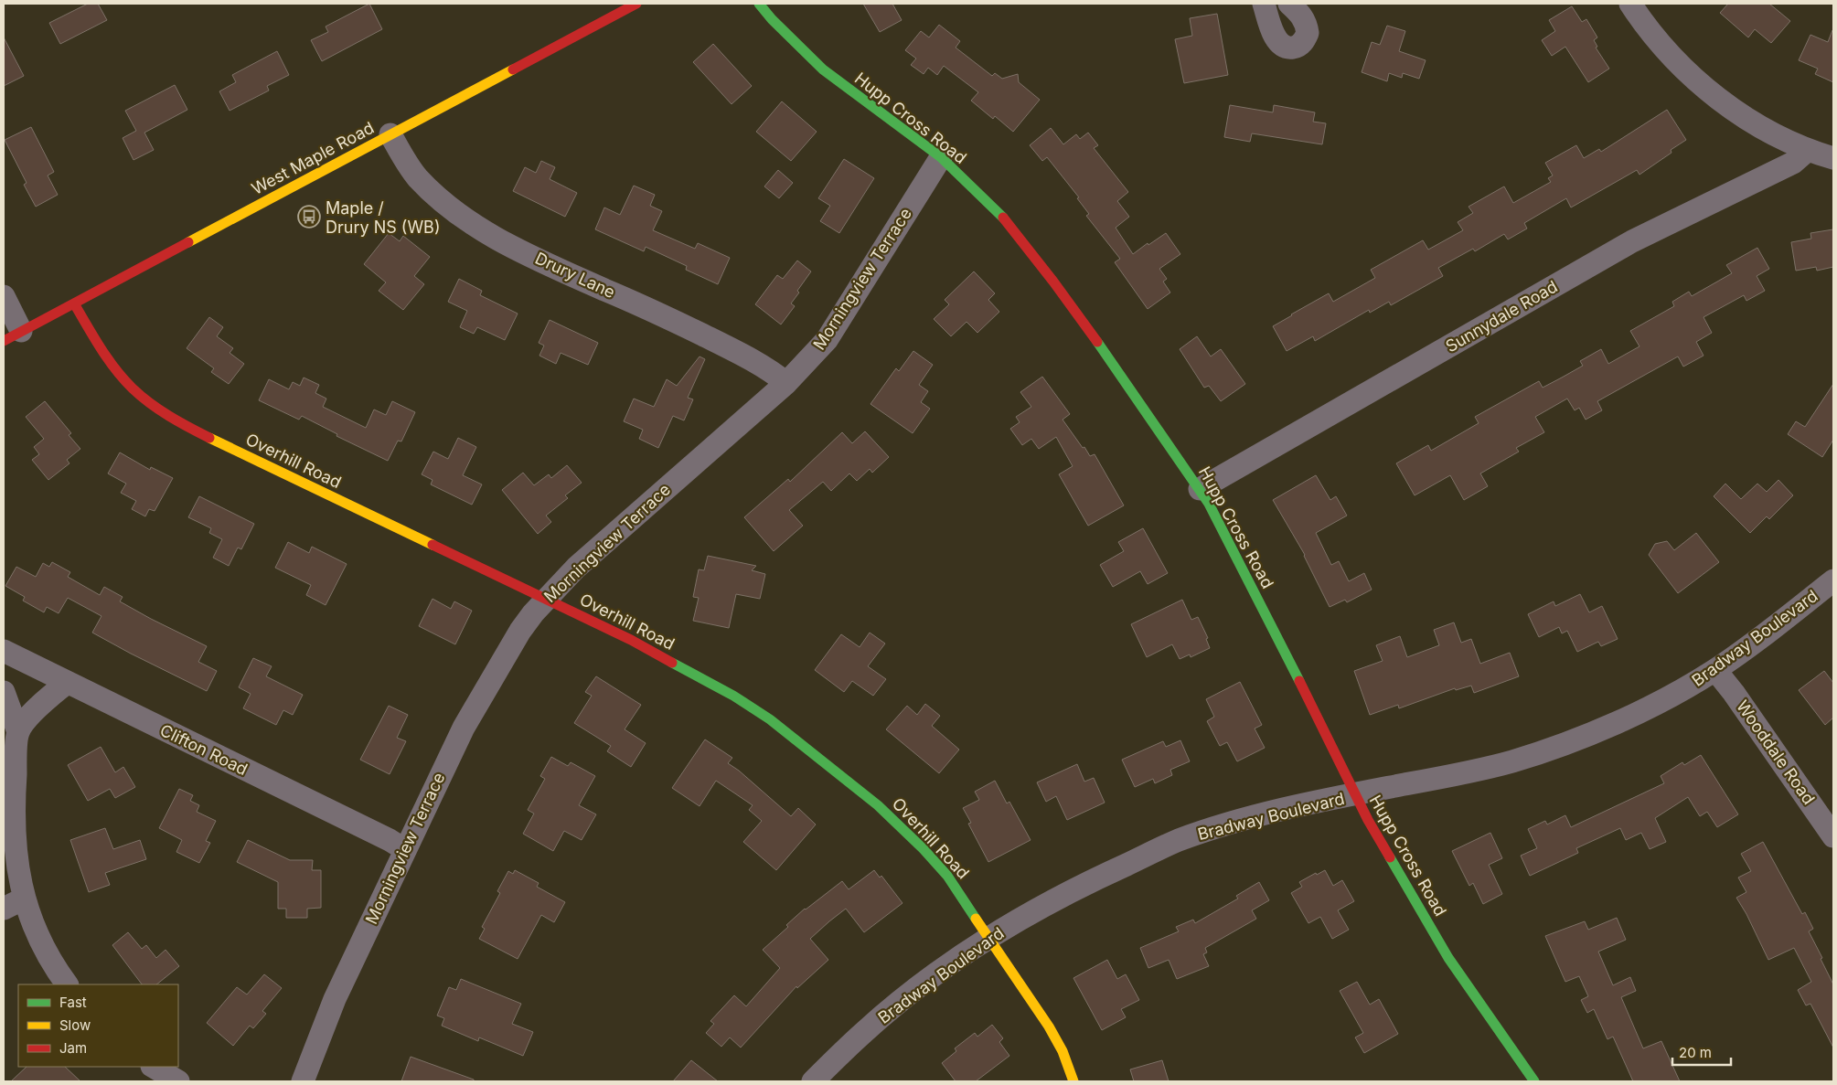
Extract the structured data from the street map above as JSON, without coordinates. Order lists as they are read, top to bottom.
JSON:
{
  "streets": {
    "street": [
      "Hupp Cross Road",
      "West Maple Road",
      "Drury Lane",
      "Morningview Terrace",
      "Sunnydale Road",
      "Overhill Road",
      "Bradway Boulevard",
      "Clifton Road",
      "Wooddale Road"
    ]
  },
  "crossings": [
    ["Hupp Cross Road", "Morningview Terrace"],
    ["Hupp Cross Road", "Sunnydale Road"],
    ["Hupp Cross Road", "Bradway Boulevard"],
    ["West Maple Road", "Drury Lane"],
    ["West Maple Road", "Overhill Road"],
    ["Drury Lane", "Morningview Terrace"],
    ["Morningview Terrace", "Overhill Road"],
    ["Morningview Terrace", "Clifton Road"],
    ["Overhill Road", "Bradway Boulevard"],
    ["Bradway Boulevard", "Wooddale Road"]
  ],
  "places": {
    "bus stop": ["Maple / Drury NS (WB)"]
  },
  "legend": ["Fast", "Slow", "Jam"],
  "scale_bar": "20 m"
}
